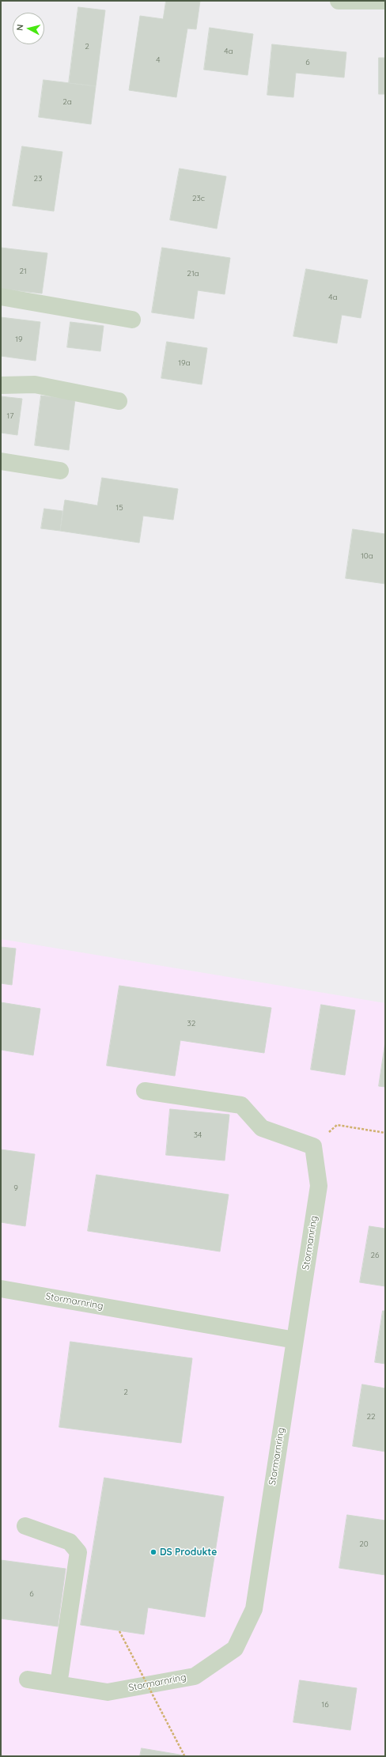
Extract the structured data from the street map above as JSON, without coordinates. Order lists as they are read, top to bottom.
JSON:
{
  "streets": {
    "street": ["Stormanring", "Stormarnring"]
  },
  "crossings": [
    ["Stormanring", "Stormarnring"]
  ],
  "places": ["DS Produkte"],
  "house_numbers": [
    "2",
    "4a",
    "4",
    "6",
    "2a",
    "23",
    "23c",
    "21",
    "21a",
    "4a",
    "19",
    "19a",
    "17",
    "15",
    "10a",
    "32",
    "34",
    "9",
    "26",
    "2",
    "22",
    "20",
    "6",
    "16"
  ],
  "north": "left"
}
